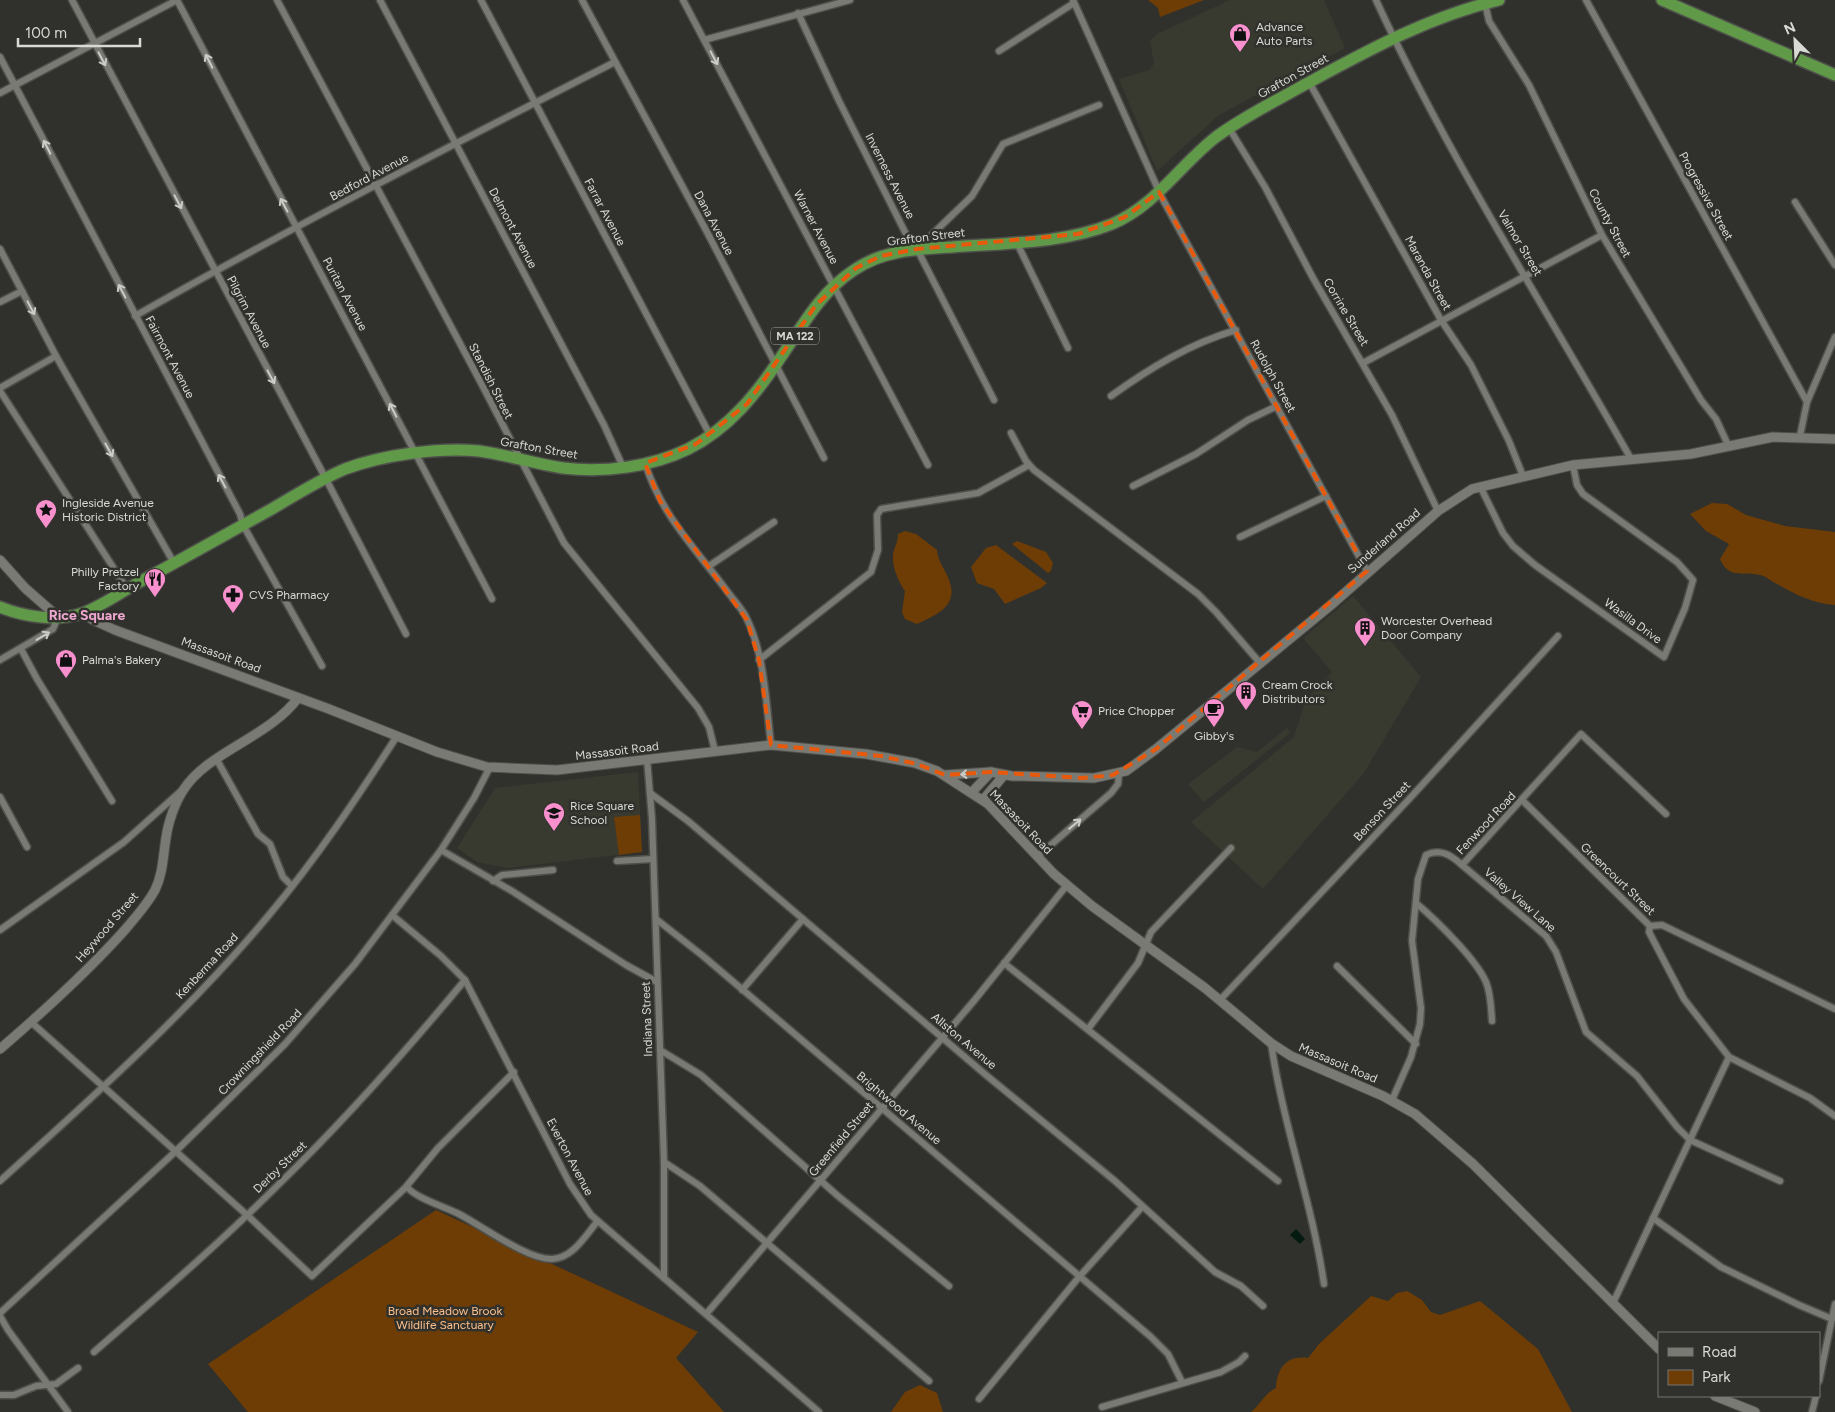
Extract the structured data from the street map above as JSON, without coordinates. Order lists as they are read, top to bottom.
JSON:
{
  "streets": {
    "highway": ["Grafton Street", "MA 122"],
    "main road": ["Sunderland Road", "Massasoit Road", "Heywood Street"],
    "street": [
      "Inverness Avenue",
      "Bedford Avenue",
      "Progressive Street",
      "Farrar Avenue",
      "Dana Avenue",
      "County Street",
      "Warner Avenue",
      "Delmont Avenue",
      "Valmor Street",
      "Maranda Street",
      "Puritan Avenue",
      "Pilgrim Avenue",
      "Corrine Street",
      "Fairmont Avenue",
      "Rudolph Street",
      "Standish Street",
      "Wasilla Drive",
      "Benson Street",
      "Fenwood Road",
      "Greencourt Street",
      "Valley View Lane",
      "Kenberma Road",
      "Indiana Street",
      "Allston Avenue",
      "Crowningshield Road",
      "Brightwood Avenue",
      "Greenfield Street",
      "Everton Avenue",
      "Derby Street"
    ]
  },
  "crossings": [
    ["Grafton Street", "Inverness Avenue"],
    ["Grafton Street", "Farrar Avenue"],
    ["Grafton Street", "Dana Avenue"],
    ["Grafton Street", "County Street"],
    ["Grafton Street", "Warner Avenue"],
    ["Grafton Street", "Delmont Avenue"],
    ["Grafton Street", "Valmor Street"],
    ["Grafton Street", "Maranda Street"],
    ["Grafton Street", "Puritan Avenue"],
    ["Grafton Street", "Pilgrim Avenue"],
    ["Grafton Street", "Corrine Street"],
    ["Grafton Street", "Fairmont Avenue"],
    ["Grafton Street", "Rudolph Street"],
    ["Grafton Street", "Standish Street"],
    ["Grafton Street", "Massasoit Road"],
    ["Bedford Avenue", "Farrar Avenue"],
    ["Bedford Avenue", "Dana Avenue"],
    ["Bedford Avenue", "Delmont Avenue"],
    ["Bedford Avenue", "Puritan Avenue"],
    ["Bedford Avenue", "Pilgrim Avenue"],
    ["Bedford Avenue", "Fairmont Avenue"],
    ["Bedford Avenue", "Standish Street"],
    ["County Street", "Sunderland Road"],
    ["Valmor Street", "Sunderland Road"],
    ["Maranda Street", "Sunderland Road"],
    ["Corrine Street", "Sunderland Road"],
    ["Rudolph Street", "Sunderland Road"],
    ["Standish Street", "Massasoit Road"],
    ["Sunderland Road", "Wasilla Drive"],
    ["Sunderland Road", "Massasoit Road"],
    ["Massasoit Road", "Benson Street"],
    ["Massasoit Road", "Fenwood Road"],
    ["Massasoit Road", "Heywood Street"],
    ["Massasoit Road", "Kenberma Road"],
    ["Massasoit Road", "Indiana Street"],
    ["Massasoit Road", "Crowningshield Road"],
    ["Massasoit Road", "Greenfield Street"],
    ["Fenwood Road", "Greencourt Street"],
    ["Fenwood Road", "Valley View Lane"],
    ["Indiana Street", "Allston Avenue"],
    ["Indiana Street", "Brightwood Avenue"],
    ["Indiana Street", "Everton Avenue"],
    ["Allston Avenue", "Greenfield Street"],
    ["Crowningshield Road", "Everton Avenue"],
    ["Brightwood Avenue", "Greenfield Street"],
    ["Greenfield Street", "Everton Avenue"],
    ["Everton Avenue", "Derby Street"]
  ],
  "one_way": [
    "Warner Avenue",
    "Puritan Avenue",
    "Pilgrim Avenue",
    "Fairmont Avenue"
  ],
  "districts": ["Rice Square"],
  "parks": ["Broad Meadow Brook Wildlife Sanctuary"],
  "places": {
    "shop": ["Advance Auto Parts", "Palma's Bakery"],
    "place": ["Ingleside Avenue Historic District"],
    "restaurant": ["Philly Pretzel Factory"],
    "pharmacy": ["CVS Pharmacy"],
    "building": ["Worcester Overhead Door Company", "Cream Crock Distributors"],
    "cafe": ["Gibby's"],
    "supermarket": ["Price Chopper"],
    "school or university": ["Rice Square School"]
  },
  "legend": ["Road", "Park"],
  "scale_bar": "100 m",
  "north": "top left"
}
